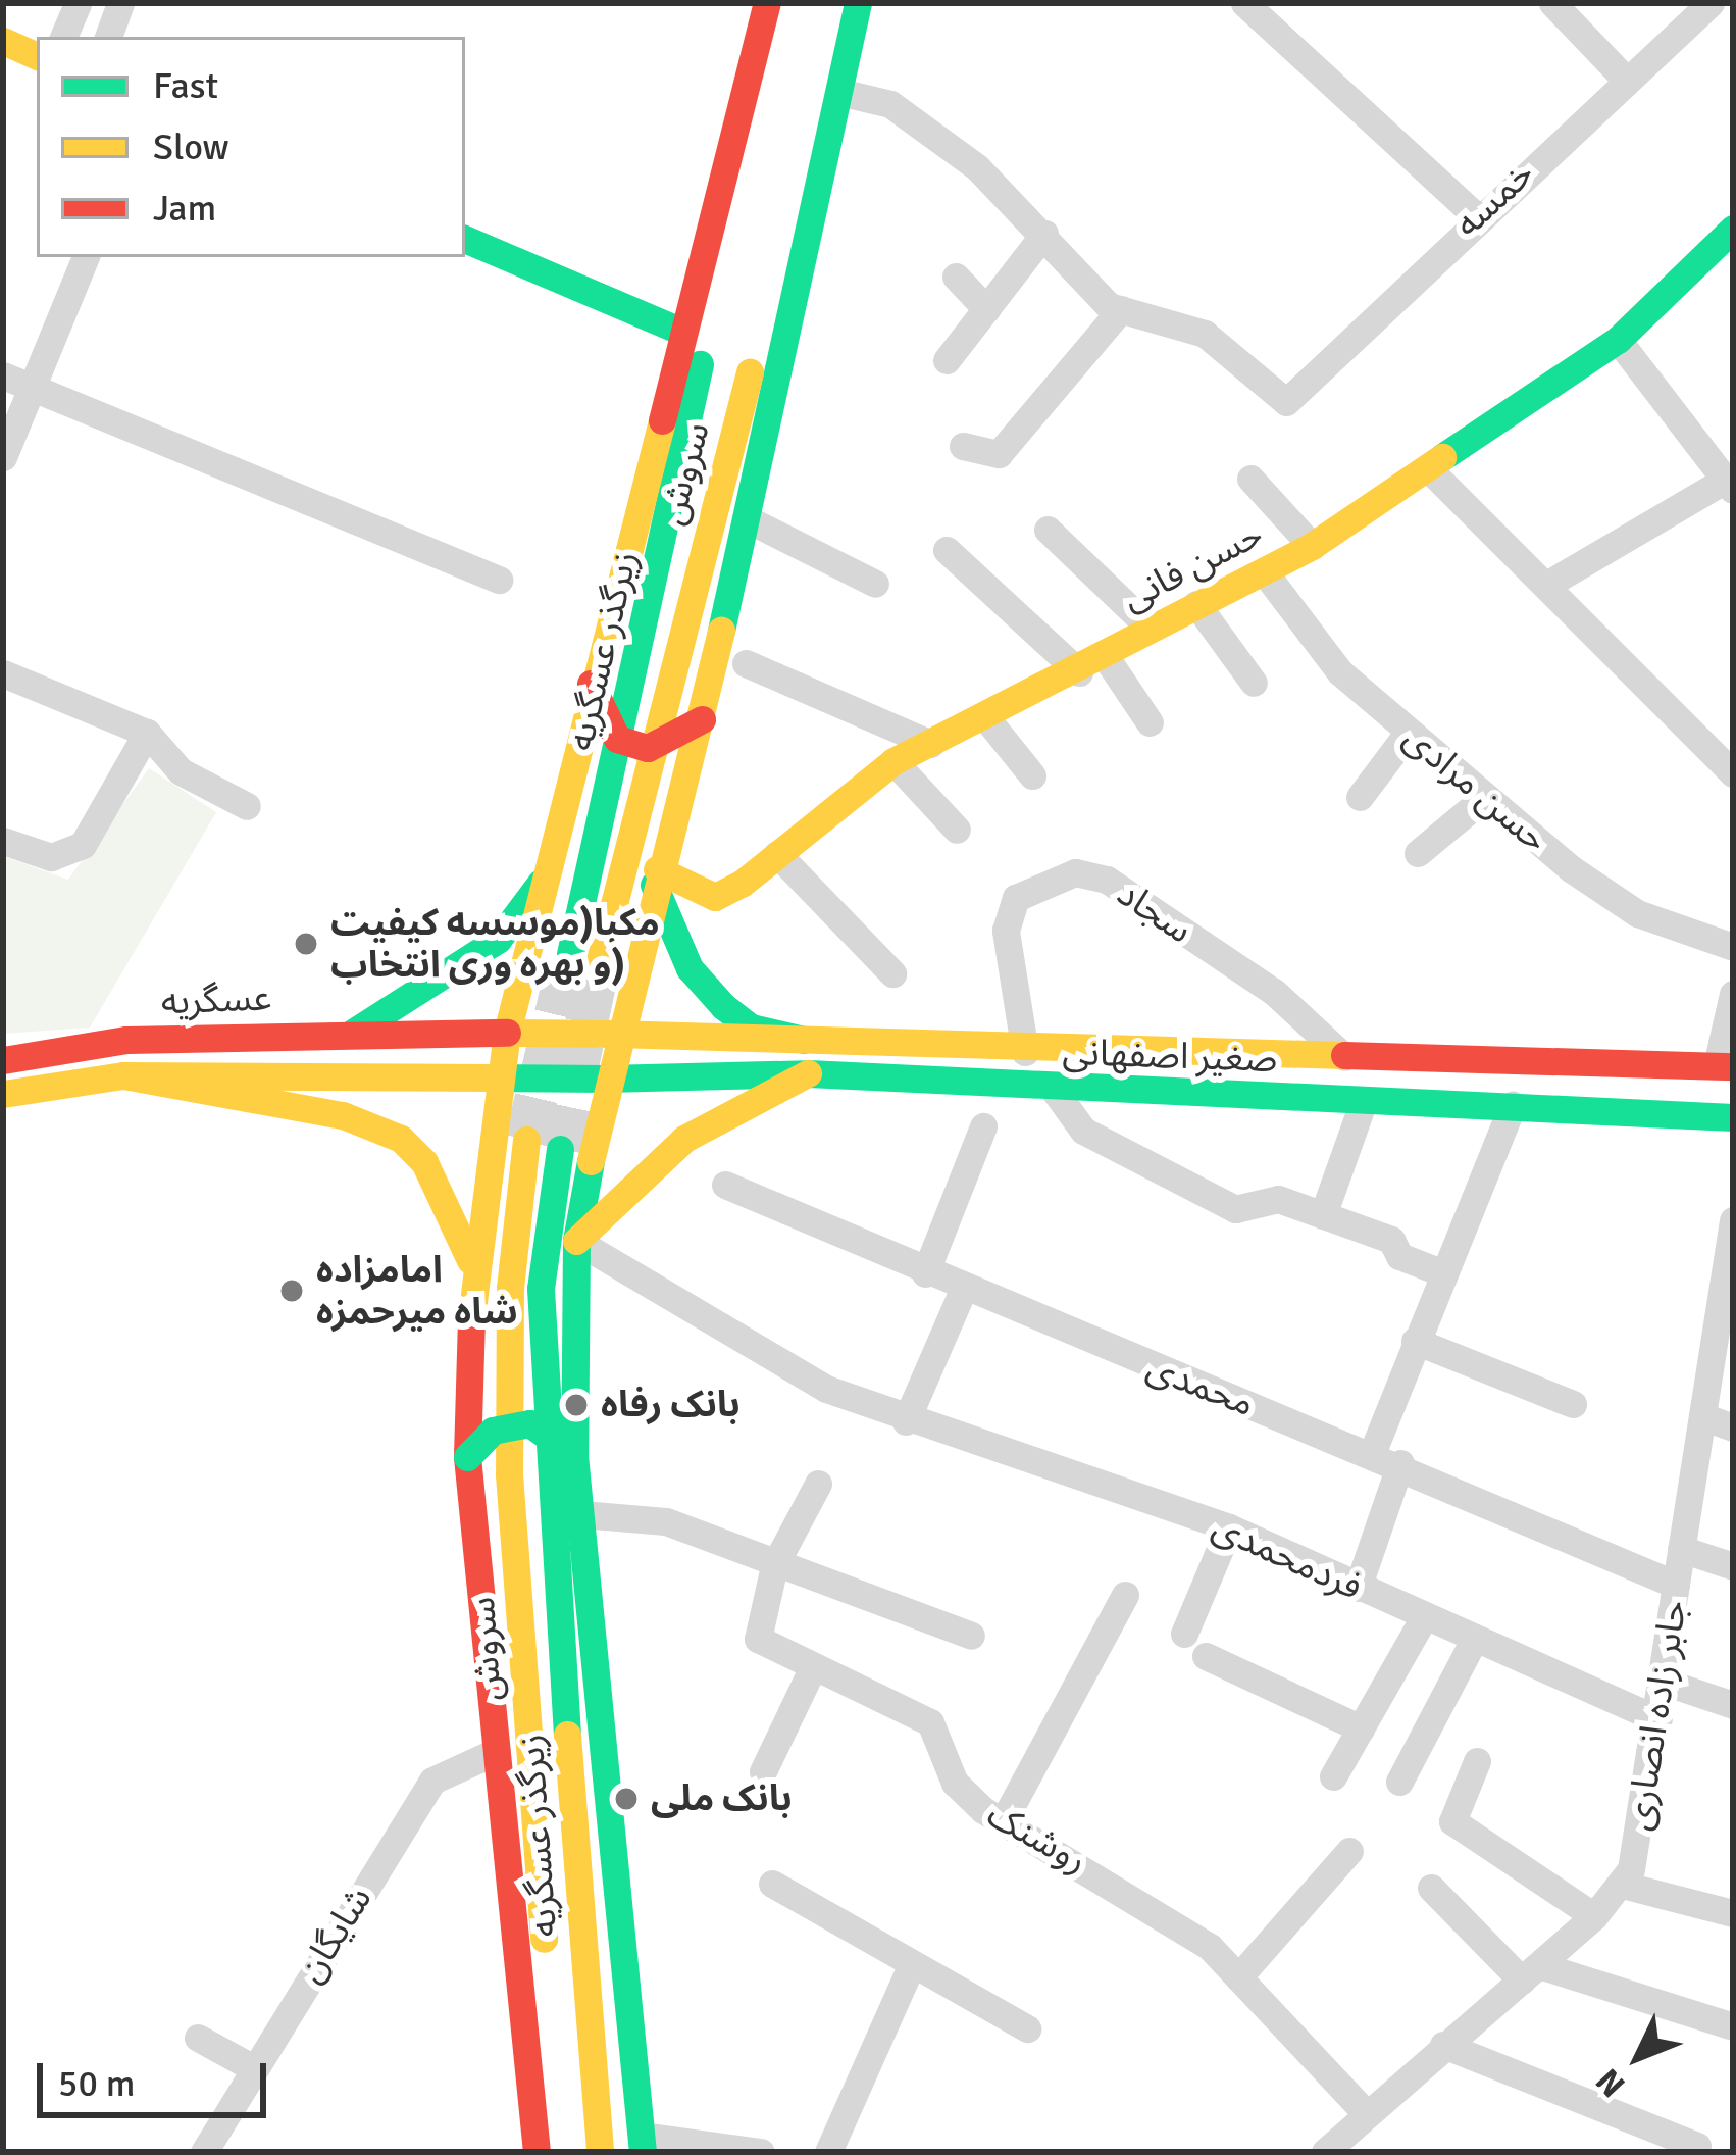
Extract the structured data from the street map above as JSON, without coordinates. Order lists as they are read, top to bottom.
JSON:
{
  "streets": {
    "main road": [
      "سروش",
      "حسن فانی",
      "زیرگذر عسگریه",
      "عسگریه",
      "صغیر اصفهانی"
    ],
    "street": [
      "خمسه",
      "حسن مرادی",
      "سجاد",
      "محمدی",
      "فردمحمدی",
      "جابر زاده انصاری",
      "روشنک",
      "شایگان"
    ]
  },
  "crossings": [
    ["حسن فانی", "حسن مرادی"],
    ["سجاد", "صغیر اصفهانی"],
    ["عسگریه", "صغیر اصفهانی"],
    ["محمدی", "جابر زاده انصاری"],
    ["فردمحمدی", "جابر زاده انصاری"],
    ["جابر زاده انصاری", "روشنک"]
  ],
  "places": [
    "مکبا(موسسه کیفیت و بهره وری انتخاب)",
    "امامزاده شاه میرحمزه",
    "بانک رفاه",
    "بانک ملی"
  ],
  "legend": ["Fast", "Slow", "Jam"],
  "scale_bar": "50 m",
  "north": "bottom left"
}
